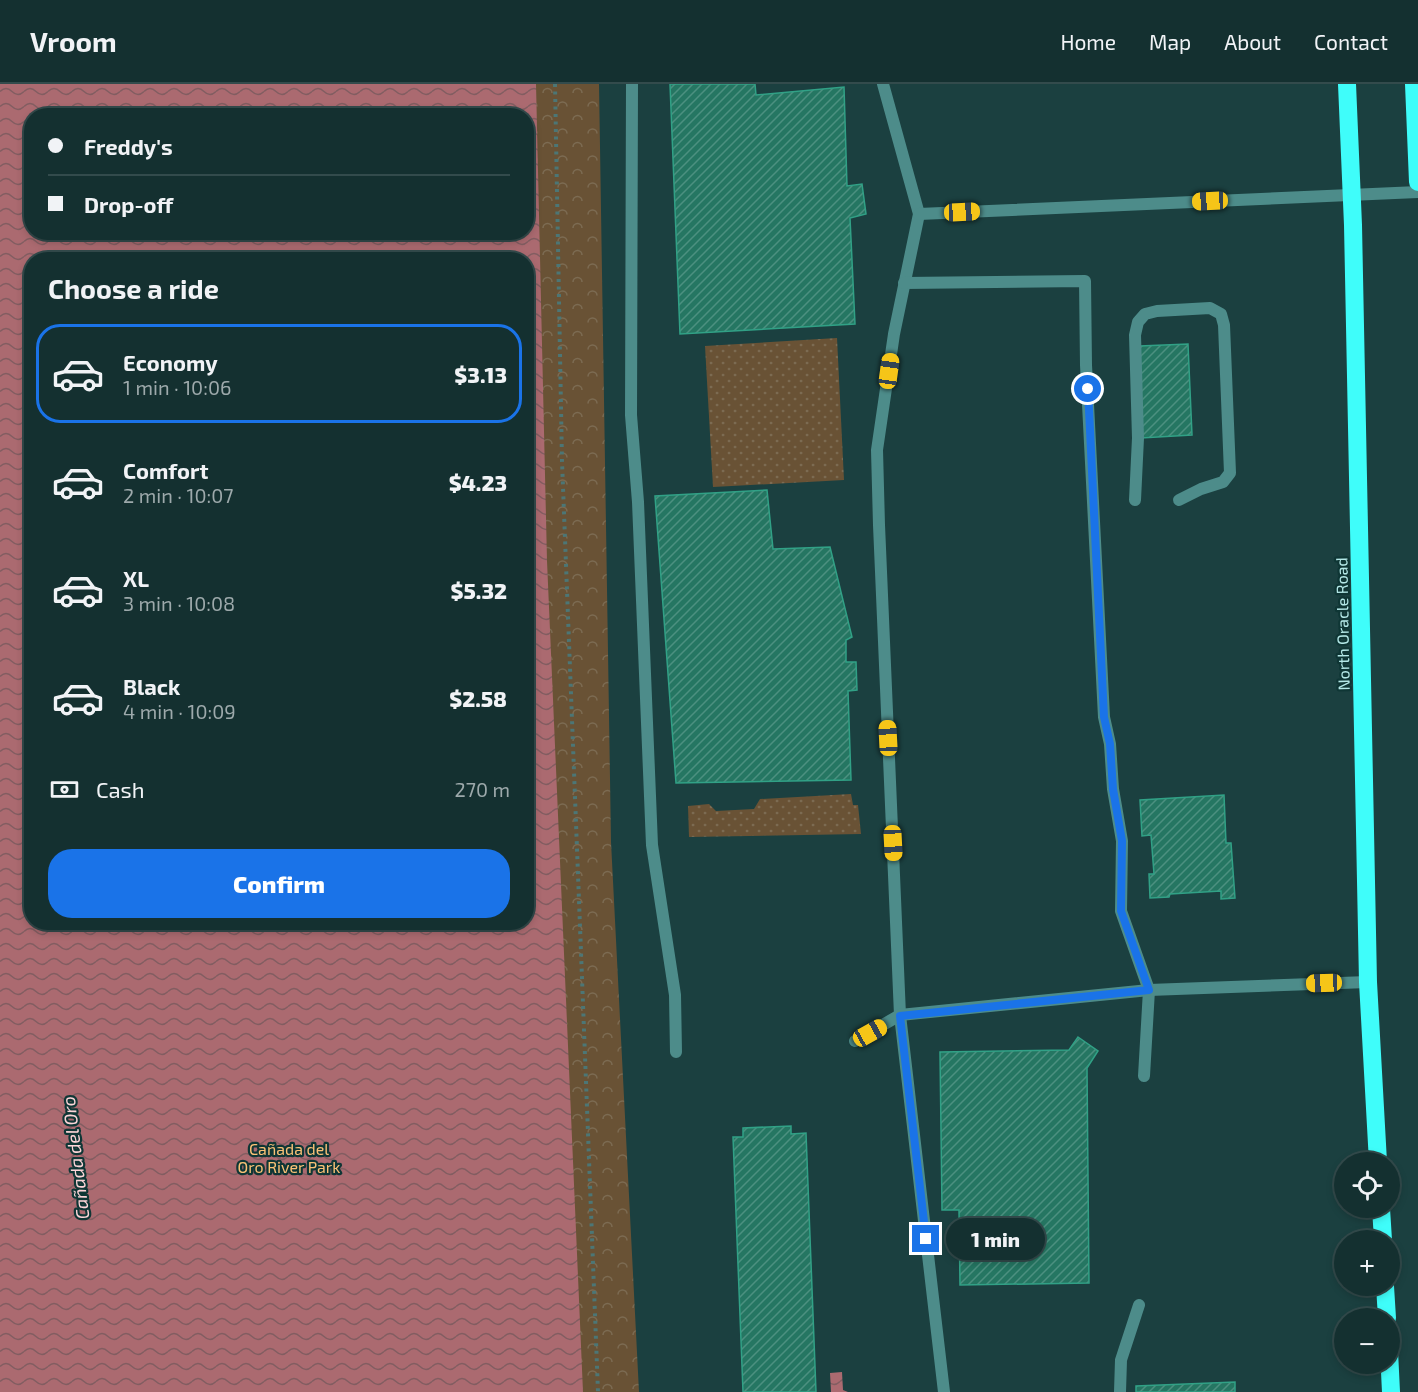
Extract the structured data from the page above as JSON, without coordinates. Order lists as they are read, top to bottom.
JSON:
{
  "streets": {
    "highway": ["North Oracle Road"]
  },
  "water": ["Cañada del Oro"],
  "parks": ["Cañada del Oro River Park"],
  "page": {
    "header": "Vroom",
    "nav": [
      "Home",
      "Map",
      "About",
      "Contact"
    ],
    "banner": ["Freddy's", "Drop-off"],
    "heading": "Choose a ride",
    "list": [
      {
        "name": "Economy",
        "note": "1 min · 10:06",
        "value": "$3.13"
      },
      {
        "name": "Comfort",
        "note": "2 min · 10:07",
        "value": "$4.23"
      },
      {
        "name": "XL",
        "note": "3 min · 10:08",
        "value": "$5.32"
      },
      {
        "name": "Black",
        "note": "4 min · 10:09",
        "value": "$2.58"
      }
    ],
    "pay": ["Cash", "270 m"],
    "buttons": "Confirm",
    "map_buttons": ["+", "−"],
    "bubble": "1 min"
  }
}
